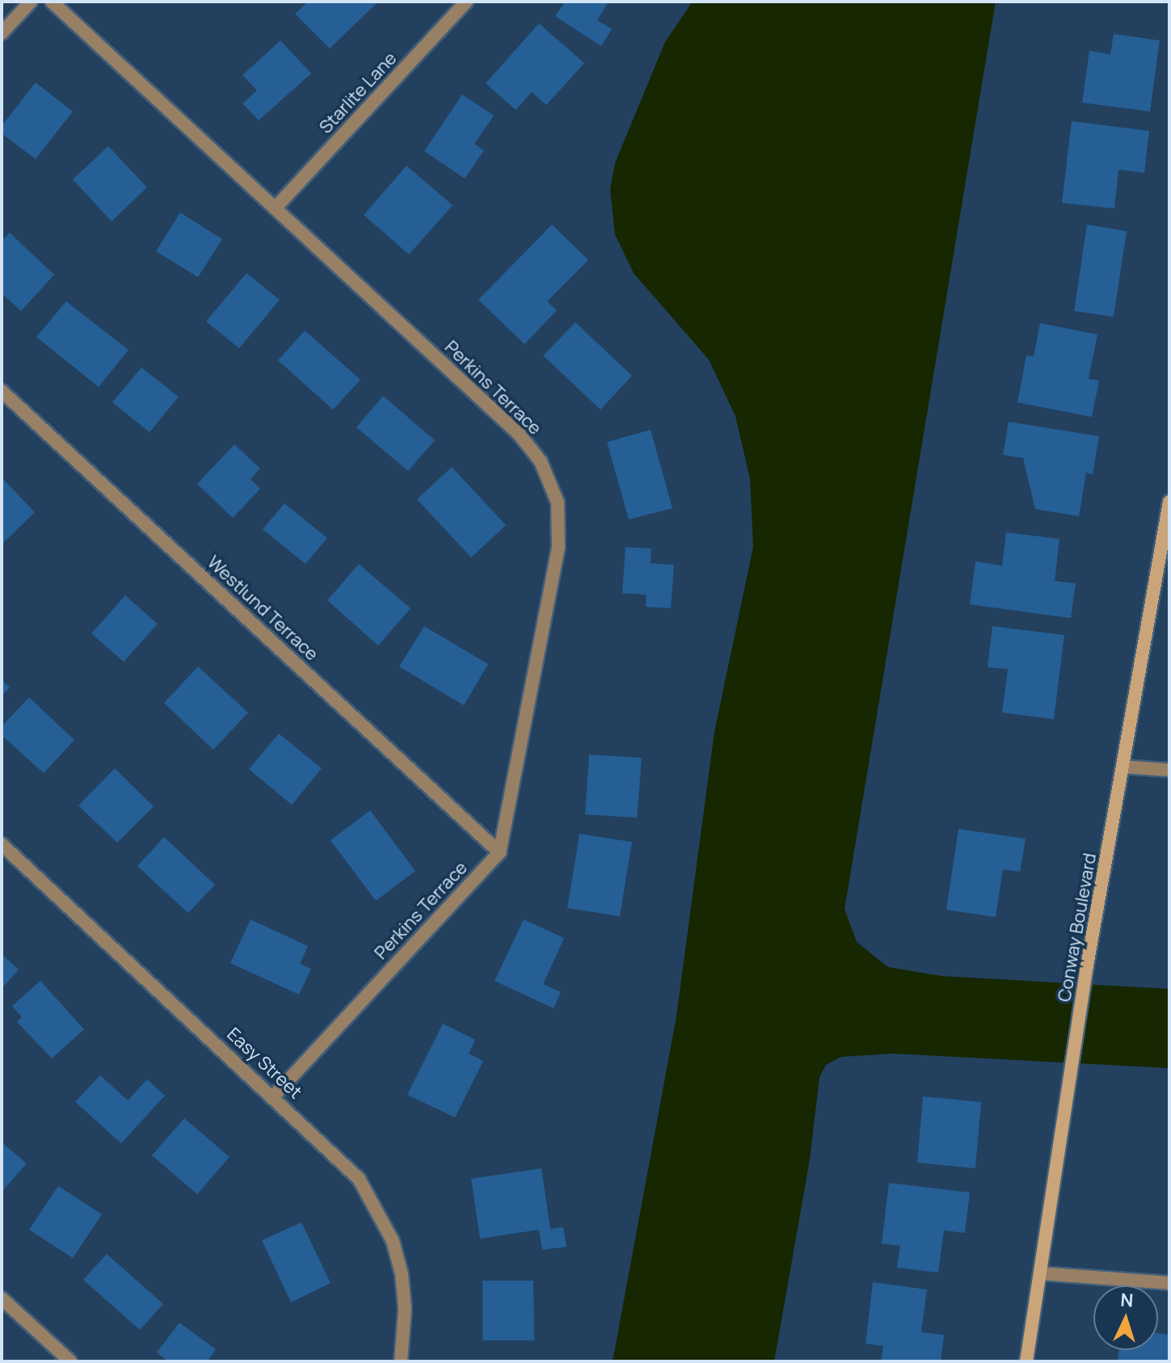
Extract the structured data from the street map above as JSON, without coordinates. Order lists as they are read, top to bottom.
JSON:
{
  "streets": {
    "street": [
      "Starlite Lane",
      "Perkins Terrace",
      "Westlund Terrace",
      "Conway Boulevard",
      "Easy Street"
    ]
  },
  "crossings": [
    ["Starlite Lane", "Perkins Terrace"],
    ["Perkins Terrace", "Westlund Terrace"],
    ["Perkins Terrace", "Easy Street"]
  ],
  "north": "top"
}
